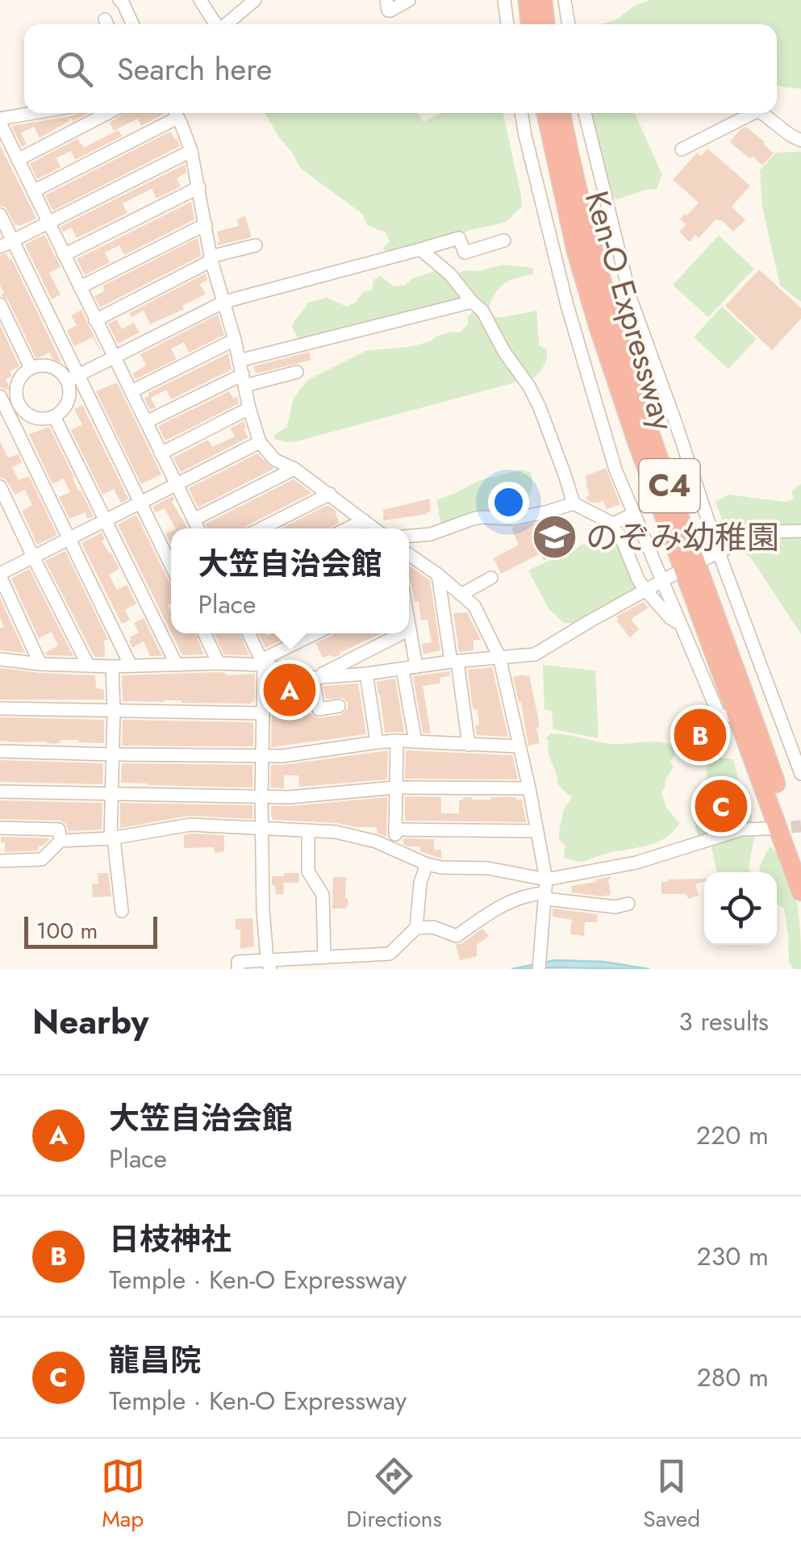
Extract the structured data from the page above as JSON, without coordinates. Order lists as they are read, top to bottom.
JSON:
{
  "streets": {
    "highway": ["Ken-O Expressway", "C4"]
  },
  "places": {
    "school or university": ["のぞみ幼稚園"]
  },
  "scale_bar": "100 m",
  "page": {
    "search": "Search here",
    "popup": ["大笠自治会館", "Place"],
    "pins": ["A", "B", "C"],
    "scale": "100 m",
    "heading": ["Nearby", "3 results"],
    "list": [
      {
        "mark": "A",
        "name": "大笠自治会館",
        "note": "Place",
        "value": "220 m"
      },
      {
        "mark": "B",
        "name": "日枝神社",
        "note": "Temple · Ken-O Expressway",
        "value": "230 m"
      },
      {
        "mark": "C",
        "name": "龍昌院",
        "note": "Temple · Ken-O Expressway",
        "value": "280 m"
      }
    ],
    "nav": ["Map", "Directions", "Saved"]
  }
}
